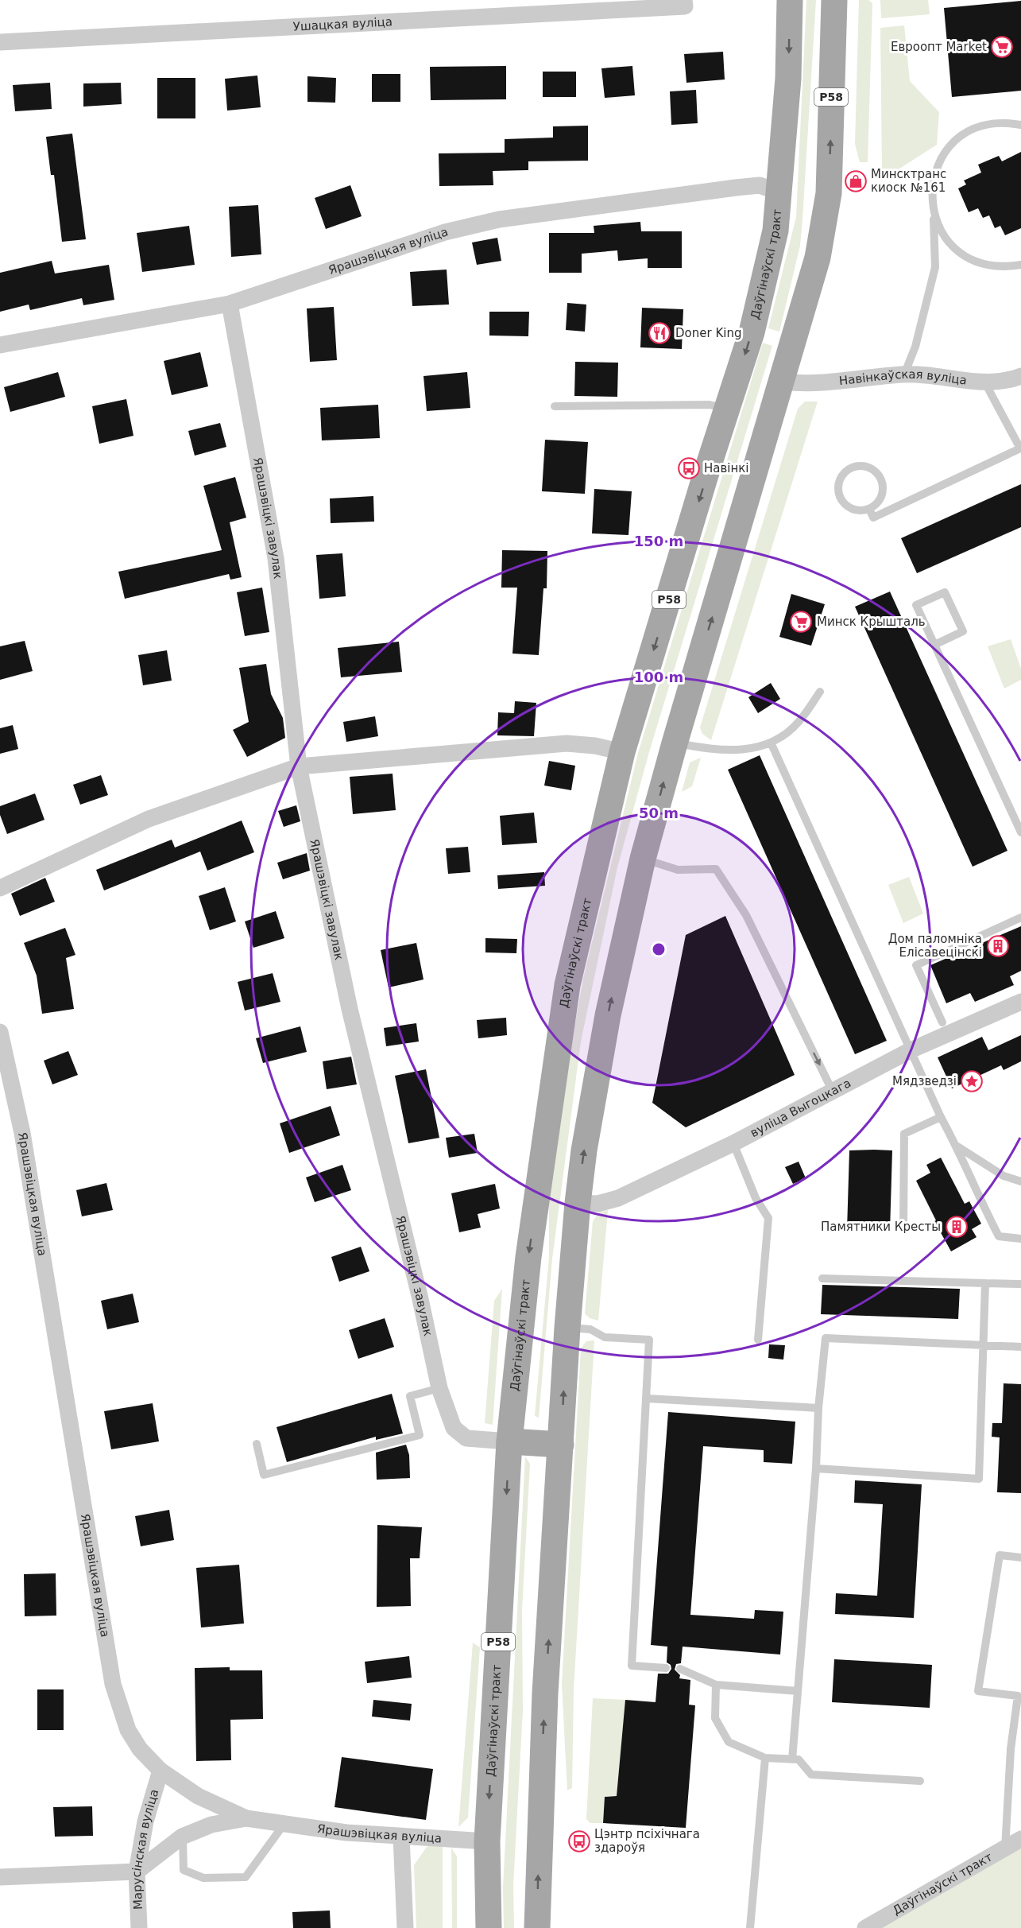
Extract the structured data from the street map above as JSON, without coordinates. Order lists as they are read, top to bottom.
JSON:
{
  "streets": {
    "main road": ["Р58", "Даўгінаўскі тракт"],
    "street": [
      "Ушацкая вуліца",
      "Ярашэвіцкая вуліца",
      "Навінкаўская вуліца",
      "Ярашэвіцкі завулак",
      "вуліца Выгоцкага",
      "Марусінская вуліца"
    ]
  },
  "crossings": [
    ["Р58", "Навінкаўская вуліца"],
    ["Р58", "вуліца Выгоцкага"],
    ["Ярашэвіцкая вуліца", "Даўгінаўскі тракт"],
    ["Ярашэвіцкая вуліца", "Ярашэвіцкі завулак"],
    ["Ярашэвіцкая вуліца", "Марусінская вуліца"],
    ["Даўгінаўскі тракт", "Ярашэвіцкі завулак"]
  ],
  "places": {
    "supermarket": ["Евроопт Market", "Минск Крышталь"],
    "shop": ["Минсктранс киоск №161"],
    "restaurant": ["Doner King"],
    "bus stop": ["Навінкі", "Цэнтр псіхічнага здароўя"],
    "building": ["Дом паломніка Елісавецінскі", "Памятники Кресты"],
    "place": ["Мядзведзі"]
  },
  "rings": ["150 m", "100 m", "50 m"]
}
